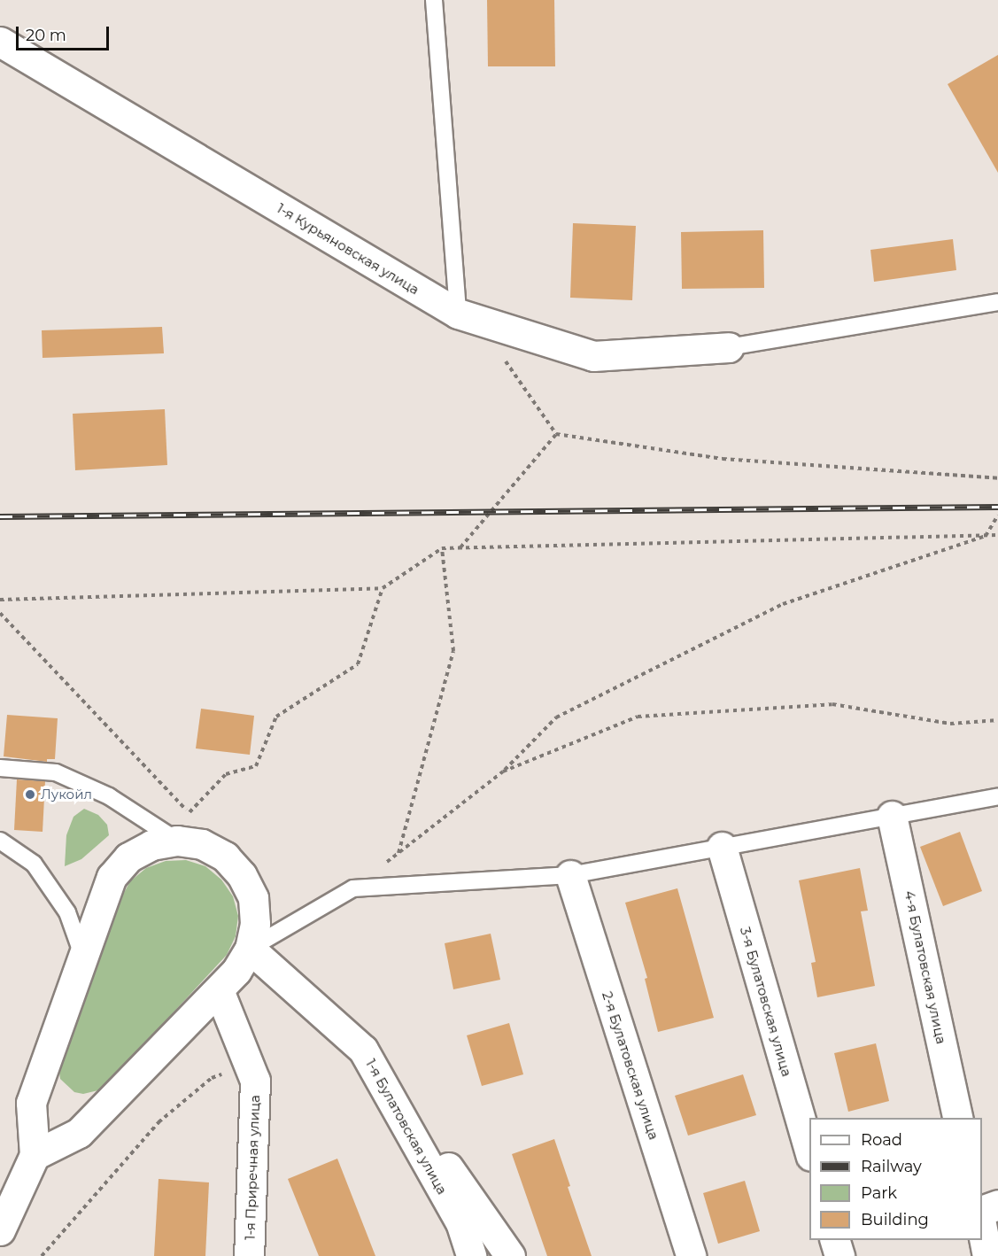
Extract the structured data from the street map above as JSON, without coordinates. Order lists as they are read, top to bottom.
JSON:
{
  "streets": {
    "street": [
      "1-я Курьяновская улица",
      "4-я Булатовская улица",
      "3-я Булатовская улица",
      "2-я Булатовская улица",
      "1-я Булатовская улица",
      "1-я Приречная улица"
    ]
  },
  "places": ["Лукойл"],
  "legend": [
    "Road",
    "Railway",
    "Park",
    "Building"
  ],
  "scale_bar": "20 m"
}
